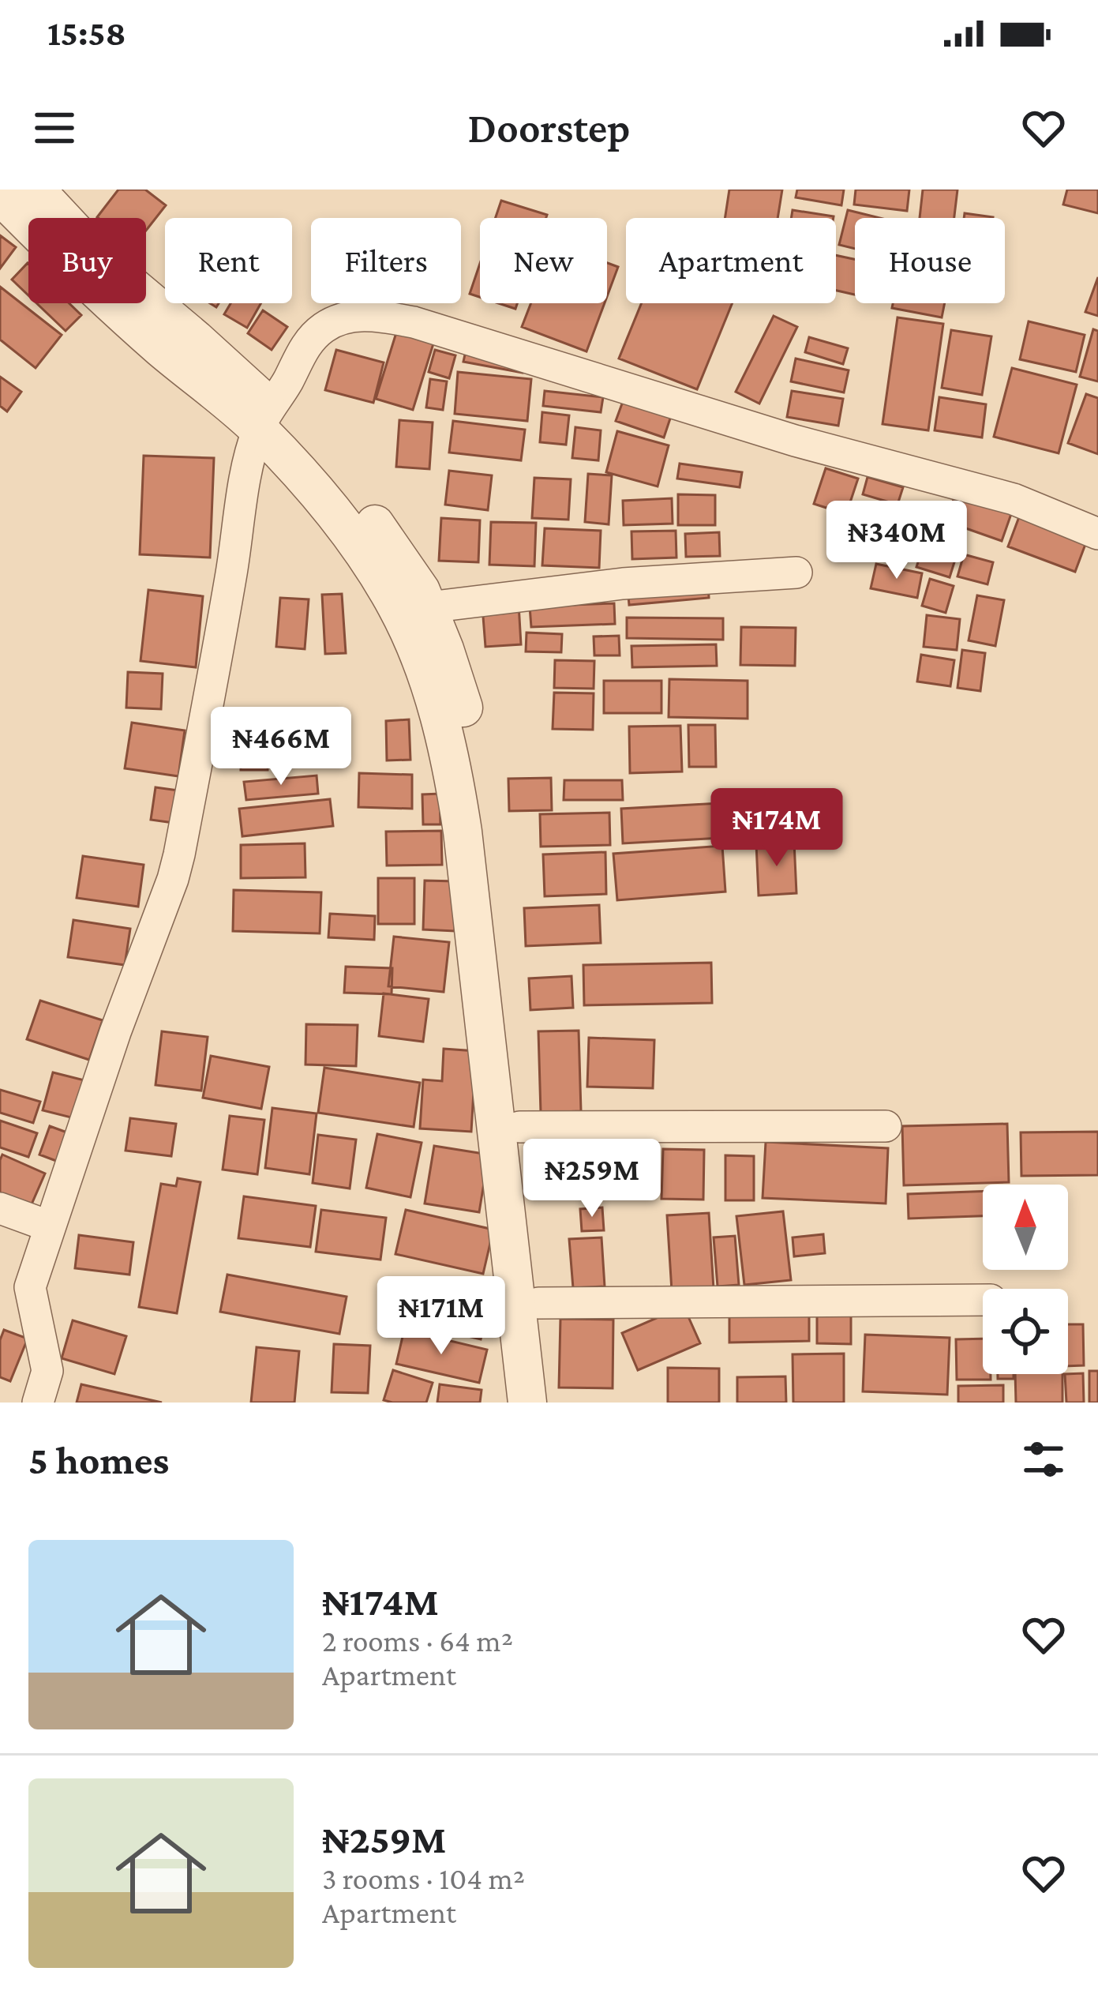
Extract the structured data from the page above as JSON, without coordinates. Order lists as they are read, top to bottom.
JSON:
{
  "north": "top",
  "page": {
    "status": "15:58",
    "header": "Doorstep",
    "chip": [
      "Buy",
      "Rent",
      "Filters",
      "New",
      "Apartment",
      "House"
    ],
    "price": [
      "₦340M",
      "₦466M",
      "₦174M",
      "₦259M",
      "₦171M"
    ],
    "heading": "5 homes",
    "list": [
      {
        "name": "₦174M",
        "note": "2 rooms · 64 m² · Apartment"
      },
      {
        "name": "₦259M",
        "note": "3 rooms · 104 m² · Apartment"
      }
    ]
  }
}
